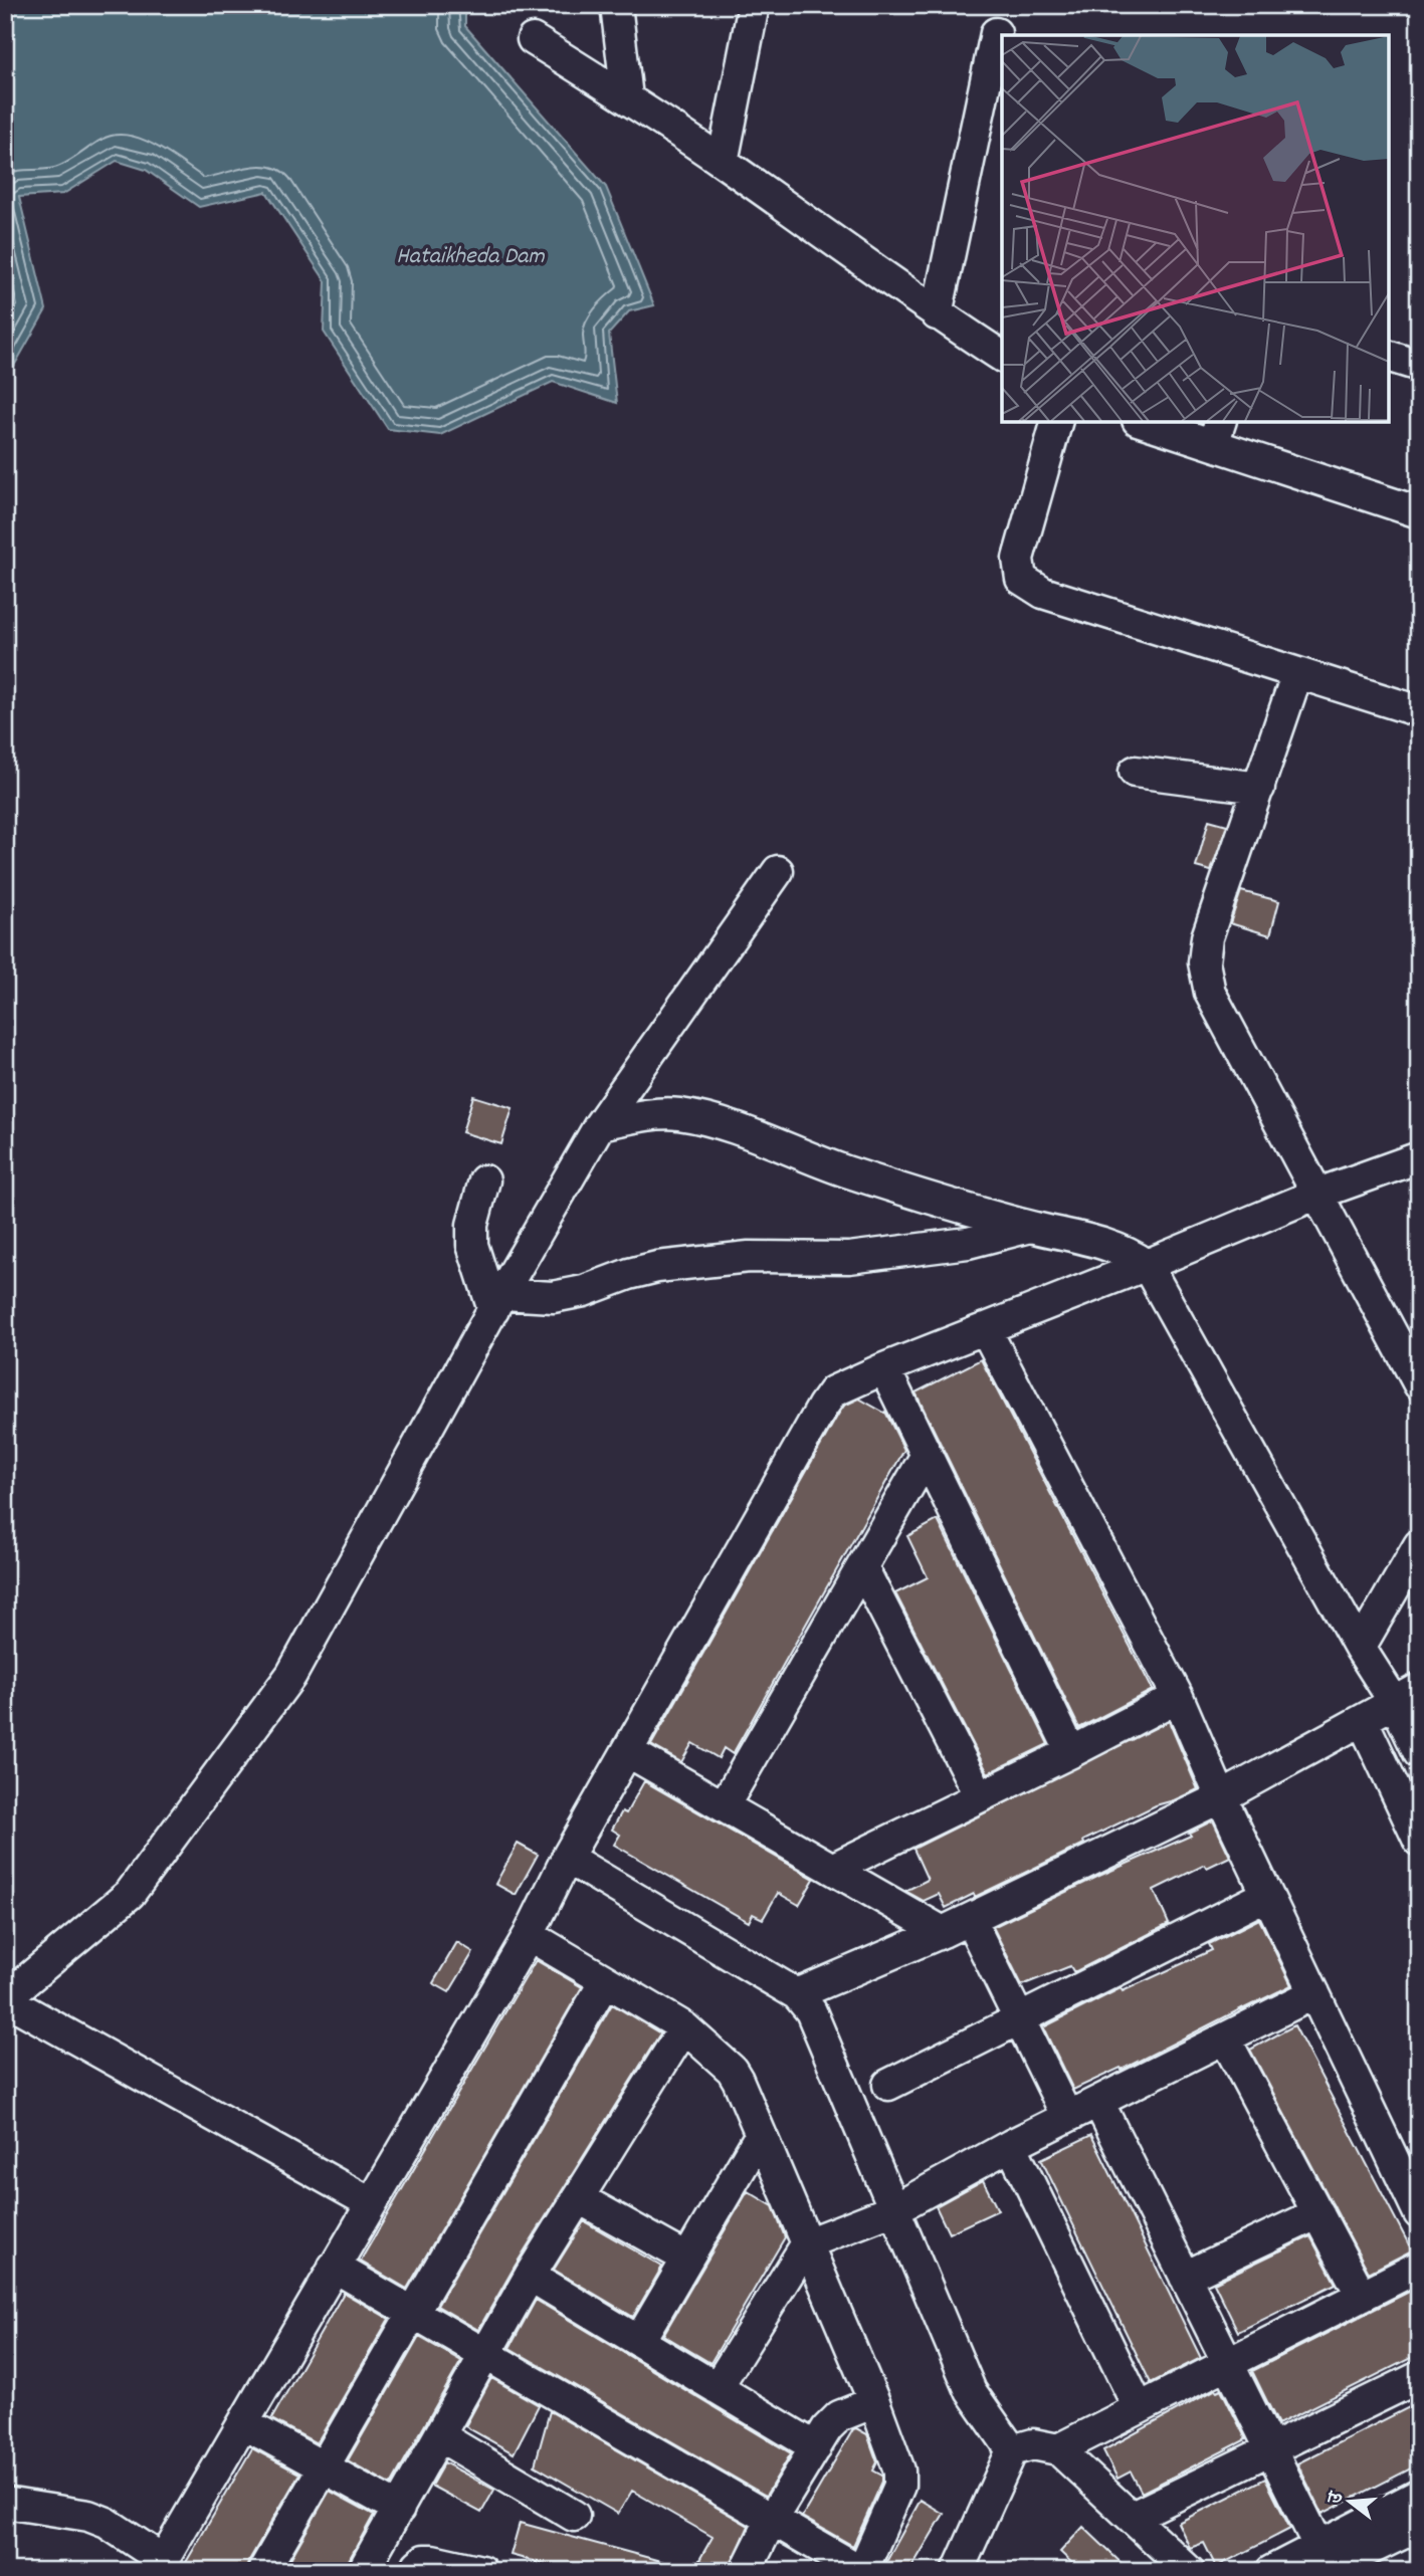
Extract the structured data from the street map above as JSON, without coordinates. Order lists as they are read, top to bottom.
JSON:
{
  "water": ["Hataikheda Dam"],
  "north": "left"
}
